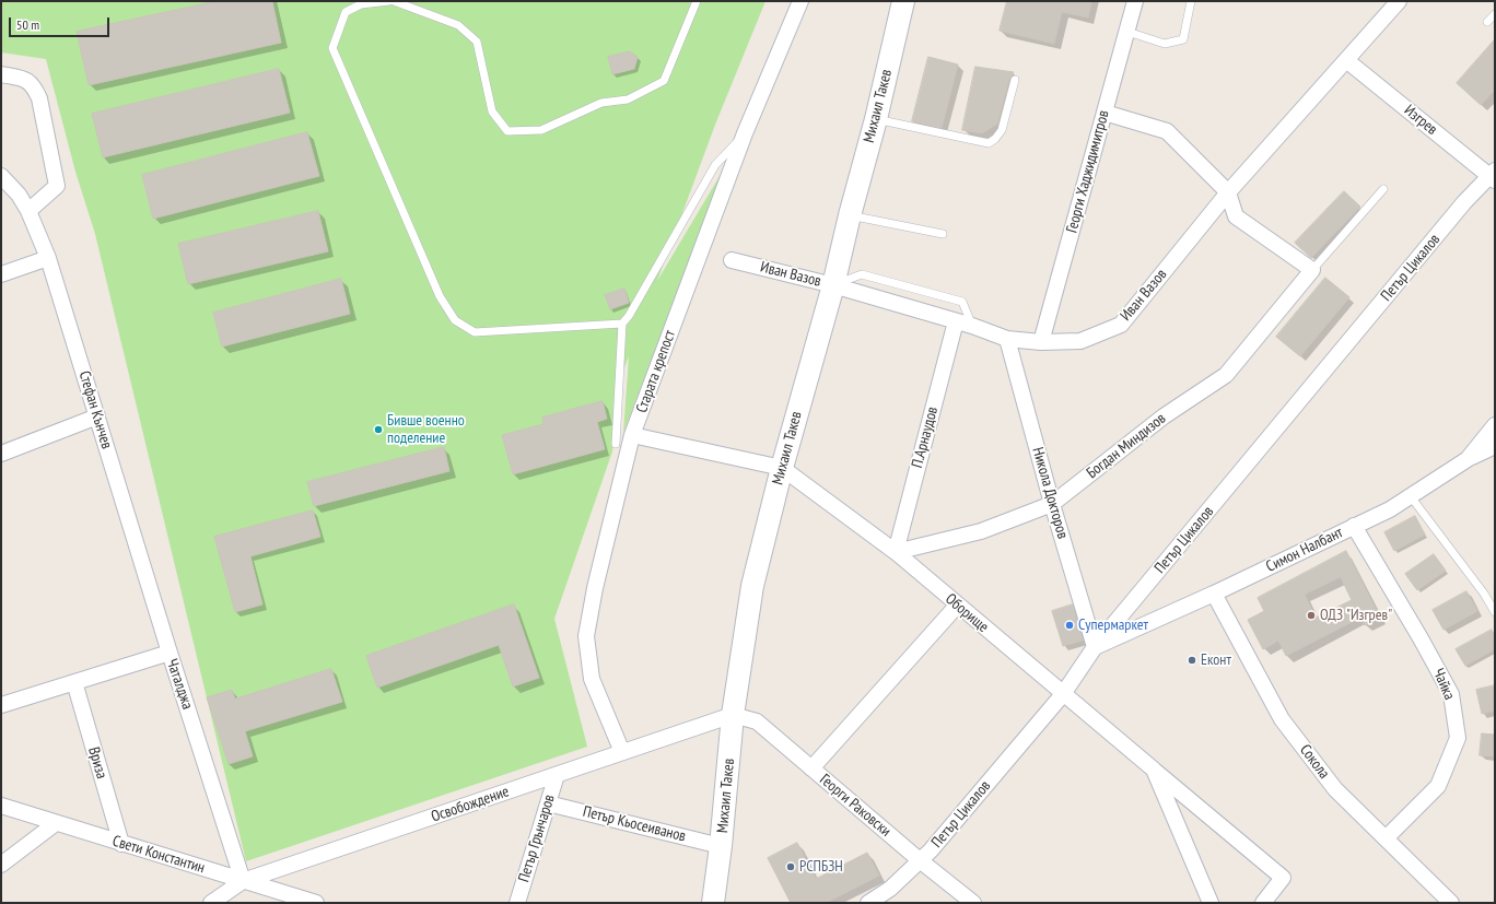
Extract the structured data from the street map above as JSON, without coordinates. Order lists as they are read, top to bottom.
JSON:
{
  "streets": {
    "main road": ["Михаил Такев"],
    "street": [
      "Изгрев",
      "Георги Хаджидимитров",
      "Петър Цикалов",
      "Иван Вазов",
      "Старата крепост",
      "Стефан Кънчев",
      "П.Арнаудов",
      "Богдан Миндизов",
      "Никола Докторов",
      "Симон Налбант",
      "Оборище",
      "Чаталджа",
      "Чайка",
      "Сокола",
      "Вриза",
      "Освобождение",
      "Георги Раковски",
      "Петър Кьосеиванов",
      "Петър Грънчаров",
      "Свети Константин"
    ]
  },
  "crossings": [
    ["Михаил Такев", "Иван Вазов"],
    ["Михаил Такев", "Оборище"],
    ["Михаил Такев", "Освобождение"],
    ["Михаил Такев", "Георги Раковски"],
    ["Михаил Такев", "Петър Кьосеиванов"],
    ["Изгрев", "Петър Цикалов"],
    ["Изгрев", "Иван Вазов"],
    ["Георги Хаджидимитров", "Иван Вазов"],
    ["Петър Цикалов", "Никола Докторов"],
    ["Петър Цикалов", "Симон Налбант"],
    ["Петър Цикалов", "Оборище"],
    ["Петър Цикалов", "Георги Раковски"],
    ["Иван Вазов", "П.Арнаудов"],
    ["Иван Вазов", "Никола Докторов"],
    ["Старата крепост", "Оборище"],
    ["Старата крепост", "Освобождение"],
    ["Стефан Кънчев", "Чаталджа"],
    ["П.Арнаудов", "Богдан Миндизов"],
    ["П.Арнаудов", "Оборище"],
    ["Богдан Миндизов", "Никола Докторов"],
    ["Богдан Миндизов", "Оборище"],
    ["Никола Докторов", "Симон Налбант"],
    ["Симон Налбант", "Чайка"],
    ["Симон Налбант", "Сокола"],
    ["Чаталджа", "Вриза"],
    ["Чаталджа", "Освобождение"],
    ["Чаталджа", "Свети Константин"],
    ["Чайка", "Сокола"],
    ["Вриза", "Свети Константин"],
    ["Освобождение", "Георги Раковски"],
    ["Освобождение", "Петър Грънчаров"],
    ["Освобождение", "Свети Константин"],
    ["Петър Кьосеиванов", "Петър Грънчаров"]
  ],
  "places": [
    "Бивше военно поделение",
    "ОДЗ \"Изгрев\"",
    "Супермаркет",
    "Еконт",
    "РСПБЗН"
  ],
  "scale_bar": "50 m"
}
